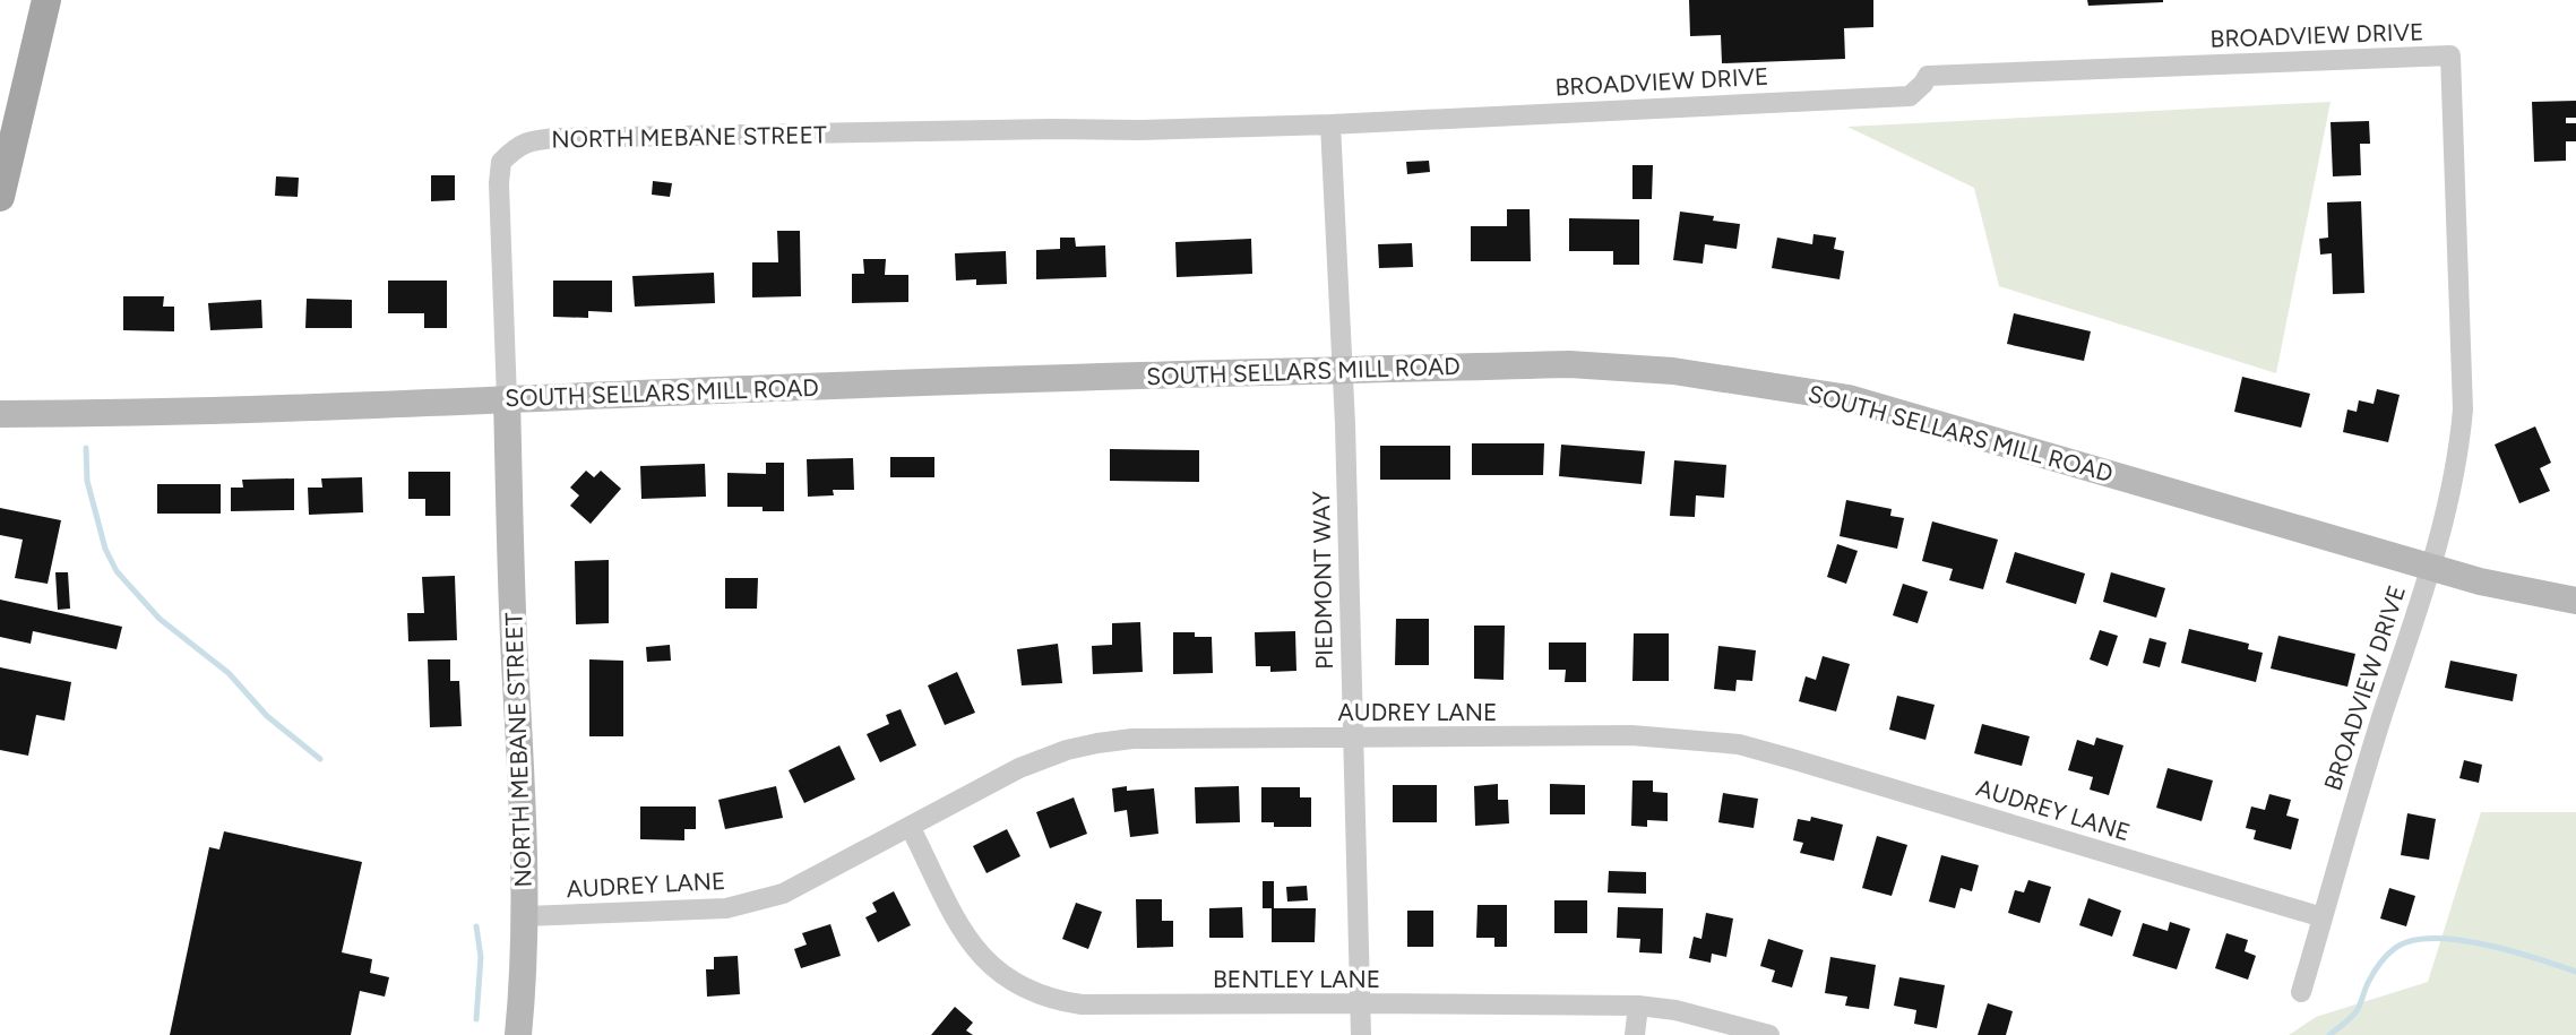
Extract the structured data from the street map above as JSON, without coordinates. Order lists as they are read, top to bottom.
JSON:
{
  "streets": {
    "main road": ["NORTH MEBANE STREET", "SOUTH SELLARS MILL ROAD"],
    "street": [
      "BROADVIEW DRIVE",
      "PIEDMONT WAY",
      "AUDREY LANE",
      "BENTLEY LANE"
    ]
  },
  "crossings": [
    ["BROADVIEW DRIVE", "NORTH MEBANE STREET"],
    ["BROADVIEW DRIVE", "SOUTH SELLARS MILL ROAD"],
    ["BROADVIEW DRIVE", "PIEDMONT WAY"],
    ["BROADVIEW DRIVE", "AUDREY LANE"],
    ["NORTH MEBANE STREET", "SOUTH SELLARS MILL ROAD"],
    ["NORTH MEBANE STREET", "PIEDMONT WAY"],
    ["NORTH MEBANE STREET", "AUDREY LANE"],
    ["SOUTH SELLARS MILL ROAD", "PIEDMONT WAY"],
    ["PIEDMONT WAY", "AUDREY LANE"],
    ["PIEDMONT WAY", "BENTLEY LANE"],
    ["AUDREY LANE", "BENTLEY LANE"]
  ]
}
